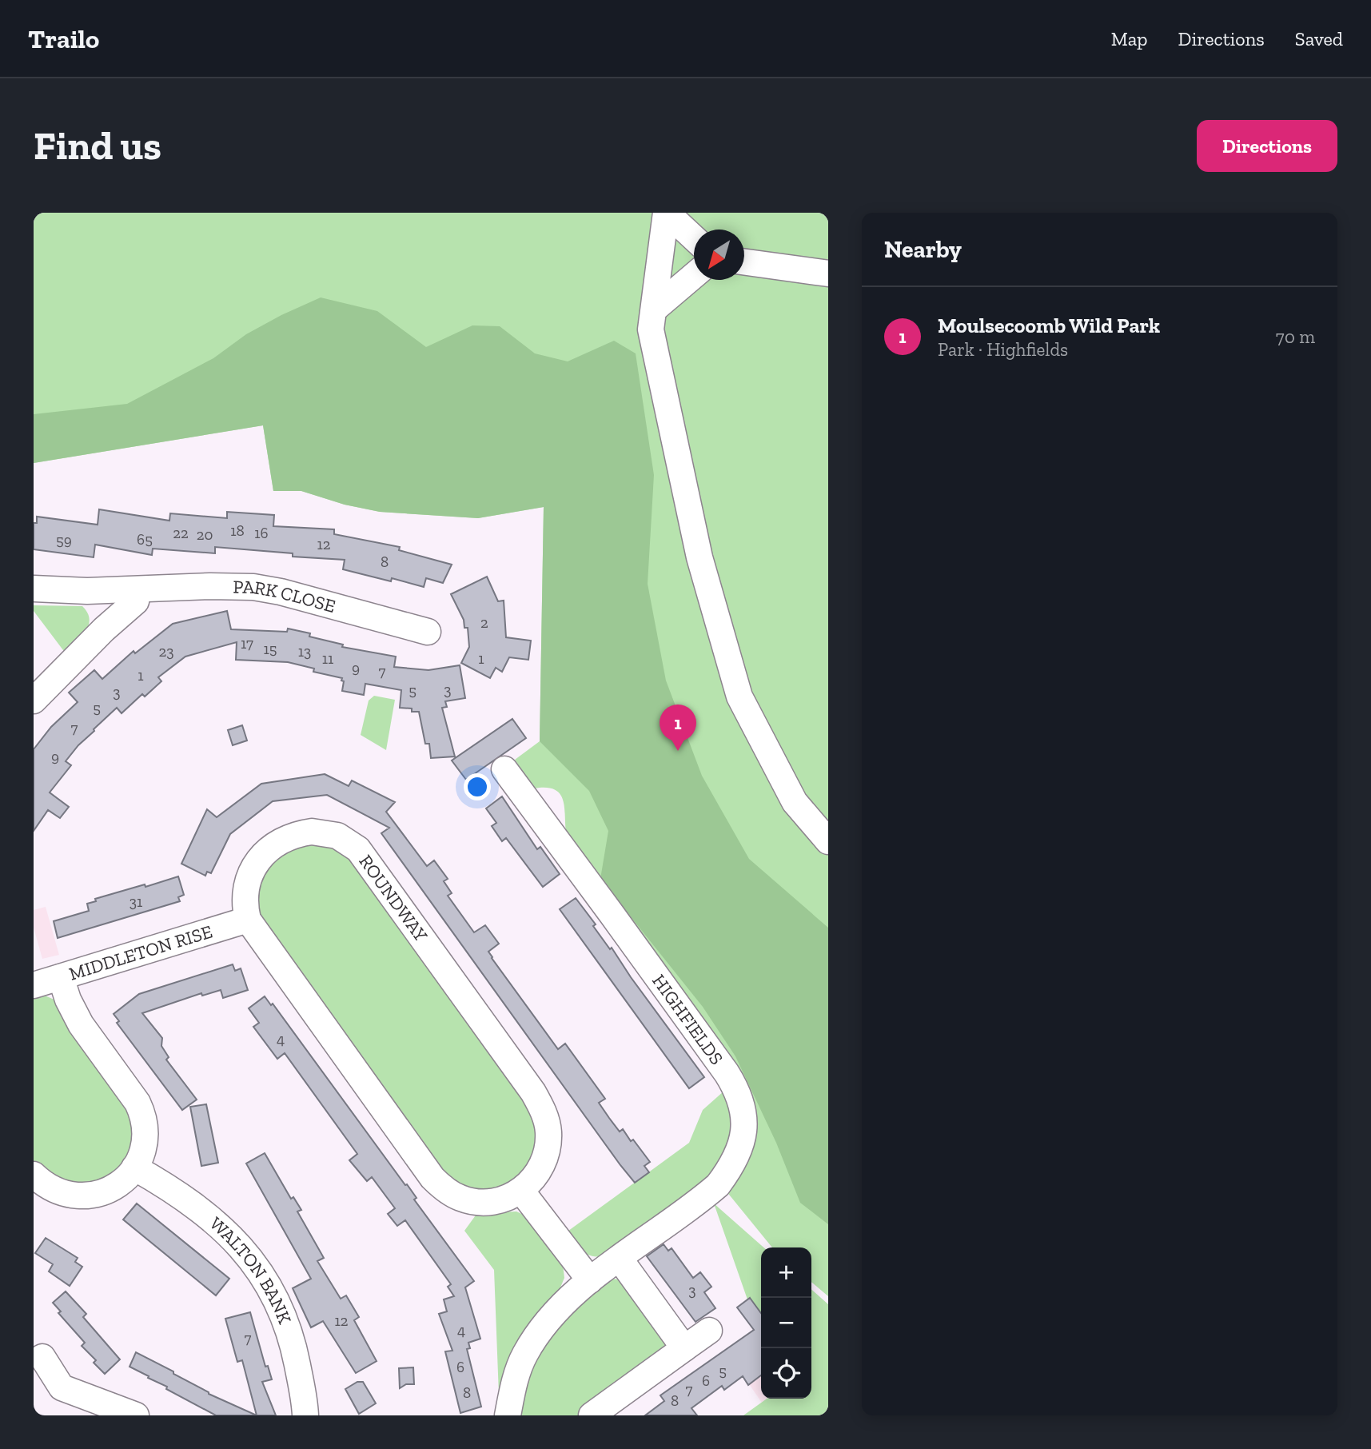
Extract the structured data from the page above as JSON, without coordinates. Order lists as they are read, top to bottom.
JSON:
{
  "streets": {
    "street": [
      "PARK CLOSE",
      "ROUNDWAY",
      "MIDDLETON RISE",
      "HIGHFIELDS",
      "WALTON BANK"
    ]
  },
  "crossings": [
    ["ROUNDWAY", "MIDDLETON RISE"]
  ],
  "house_numbers": [
    "18",
    "22",
    "16",
    "20",
    "65",
    "59",
    "12",
    "8",
    "2",
    "17",
    "15",
    "23",
    "13",
    "11",
    "1",
    "9",
    "7",
    "1",
    "3",
    "5",
    "3",
    "5",
    "7",
    "9",
    "31",
    "4",
    "3",
    "12",
    "4",
    "7",
    "6",
    "5",
    "6",
    "7",
    "8",
    "8"
  ],
  "north": "bottom left",
  "page": {
    "header": "Trailo",
    "nav": ["Map", "Directions", "Saved"],
    "buttons": "Directions",
    "title": "Find us",
    "heading": "Nearby",
    "list": [
      {
        "mark": "1",
        "name": "Moulsecoomb Wild Park",
        "note": "Park · Highfields",
        "value": "70 m"
      }
    ],
    "pins": "1",
    "map_buttons": ["+", "−"]
  }
}
